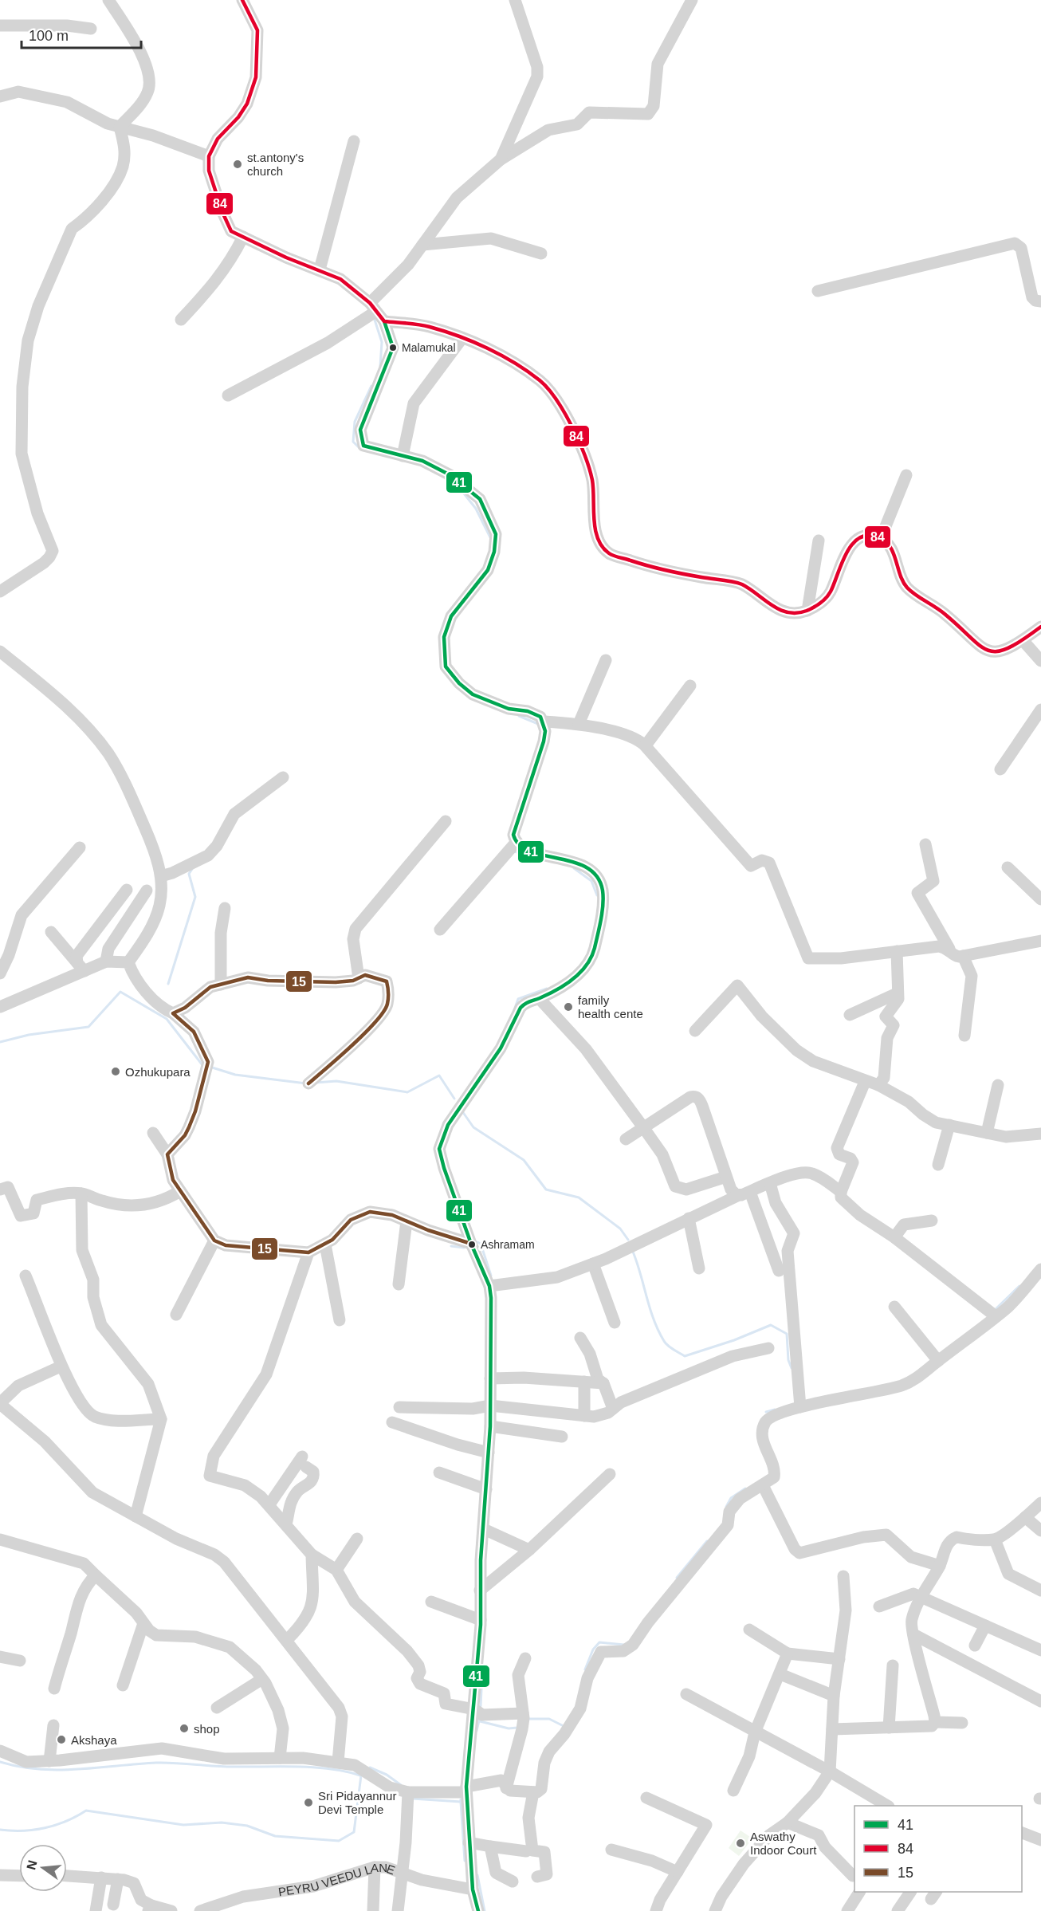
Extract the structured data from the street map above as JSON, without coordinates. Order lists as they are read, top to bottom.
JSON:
{
  "streets": {
    "street": ["PEYRU VEEDU LANE"]
  },
  "places": [
    "st.antony's church",
    "Malamukal",
    "family health cente",
    "Ozhukupara",
    "Ashramam",
    "shop",
    "Akshaya",
    "Sri Pidayannur Devi Temple",
    "Aswathy Indoor Court"
  ],
  "lines": ["transit line 84", "transit line 41", "transit line 15"],
  "legend": ["41", "84", "15"],
  "scale_bar": "100 m",
  "north": "left"
}
